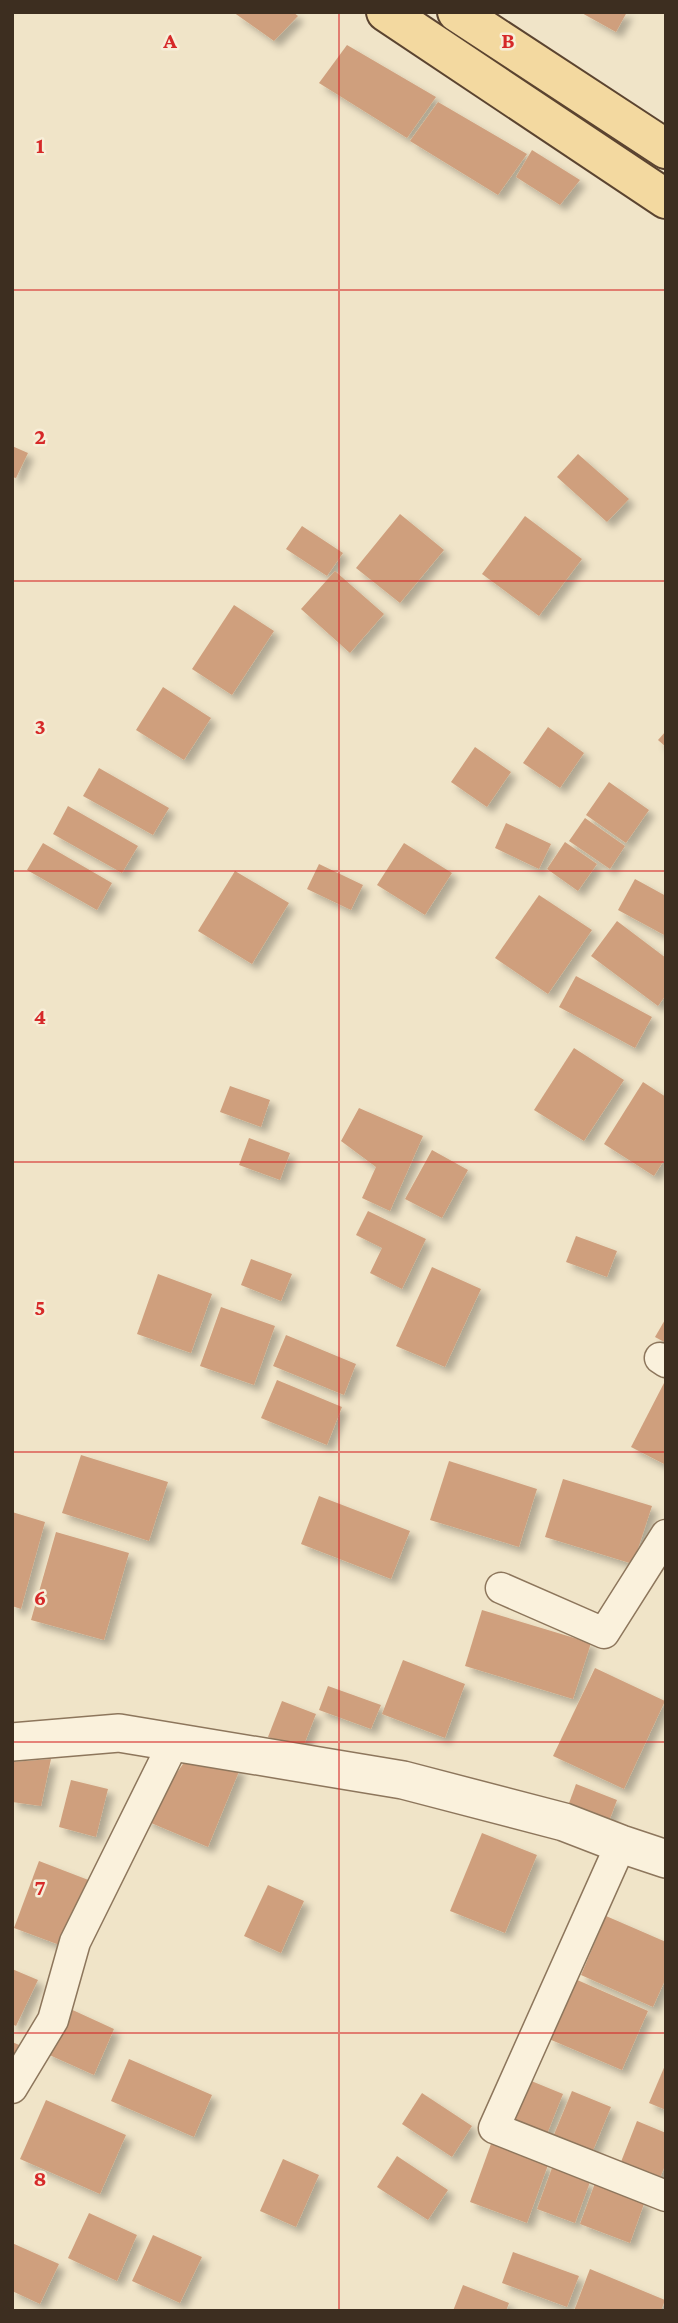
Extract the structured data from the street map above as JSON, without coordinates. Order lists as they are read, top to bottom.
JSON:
{
  "grid": {
    "columns": ["A", "B"],
    "rows": [
      "1",
      "2",
      "3",
      "4",
      "5",
      "6",
      "7",
      "8"
    ]
  }
}
